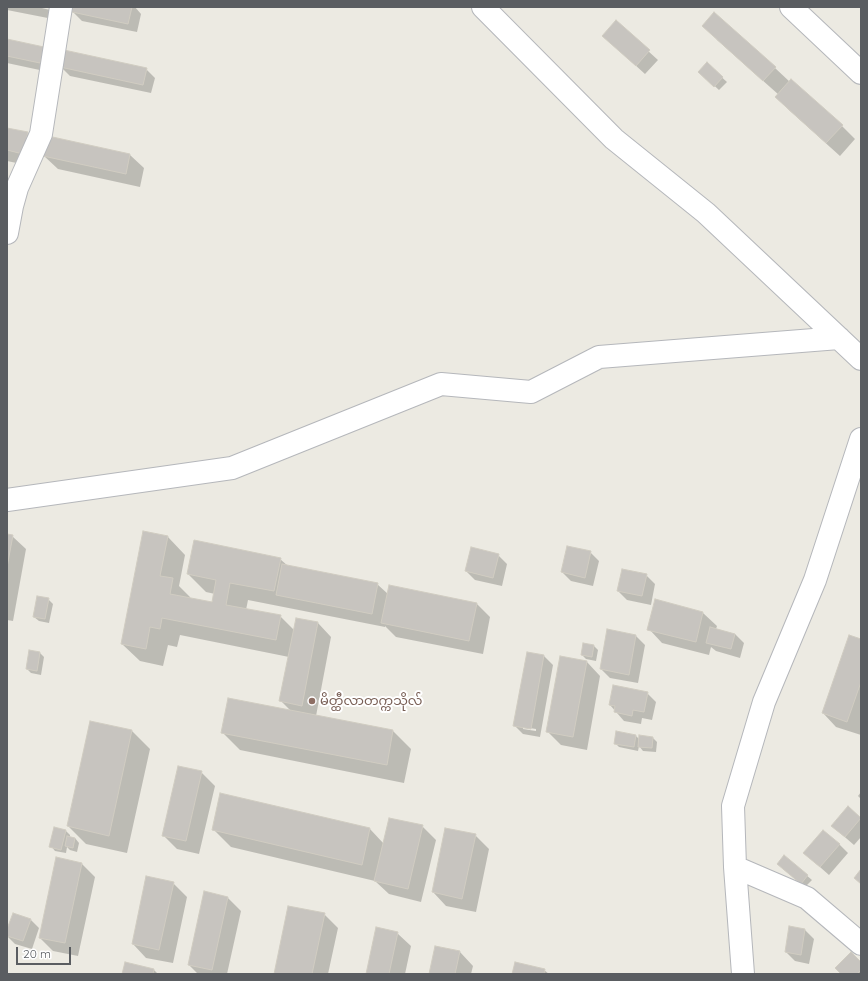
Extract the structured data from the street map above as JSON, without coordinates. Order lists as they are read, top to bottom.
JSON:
{
  "places": ["မိတ္ထီလာတက္ကသိုလ်"],
  "scale_bar": "20 m"
}
